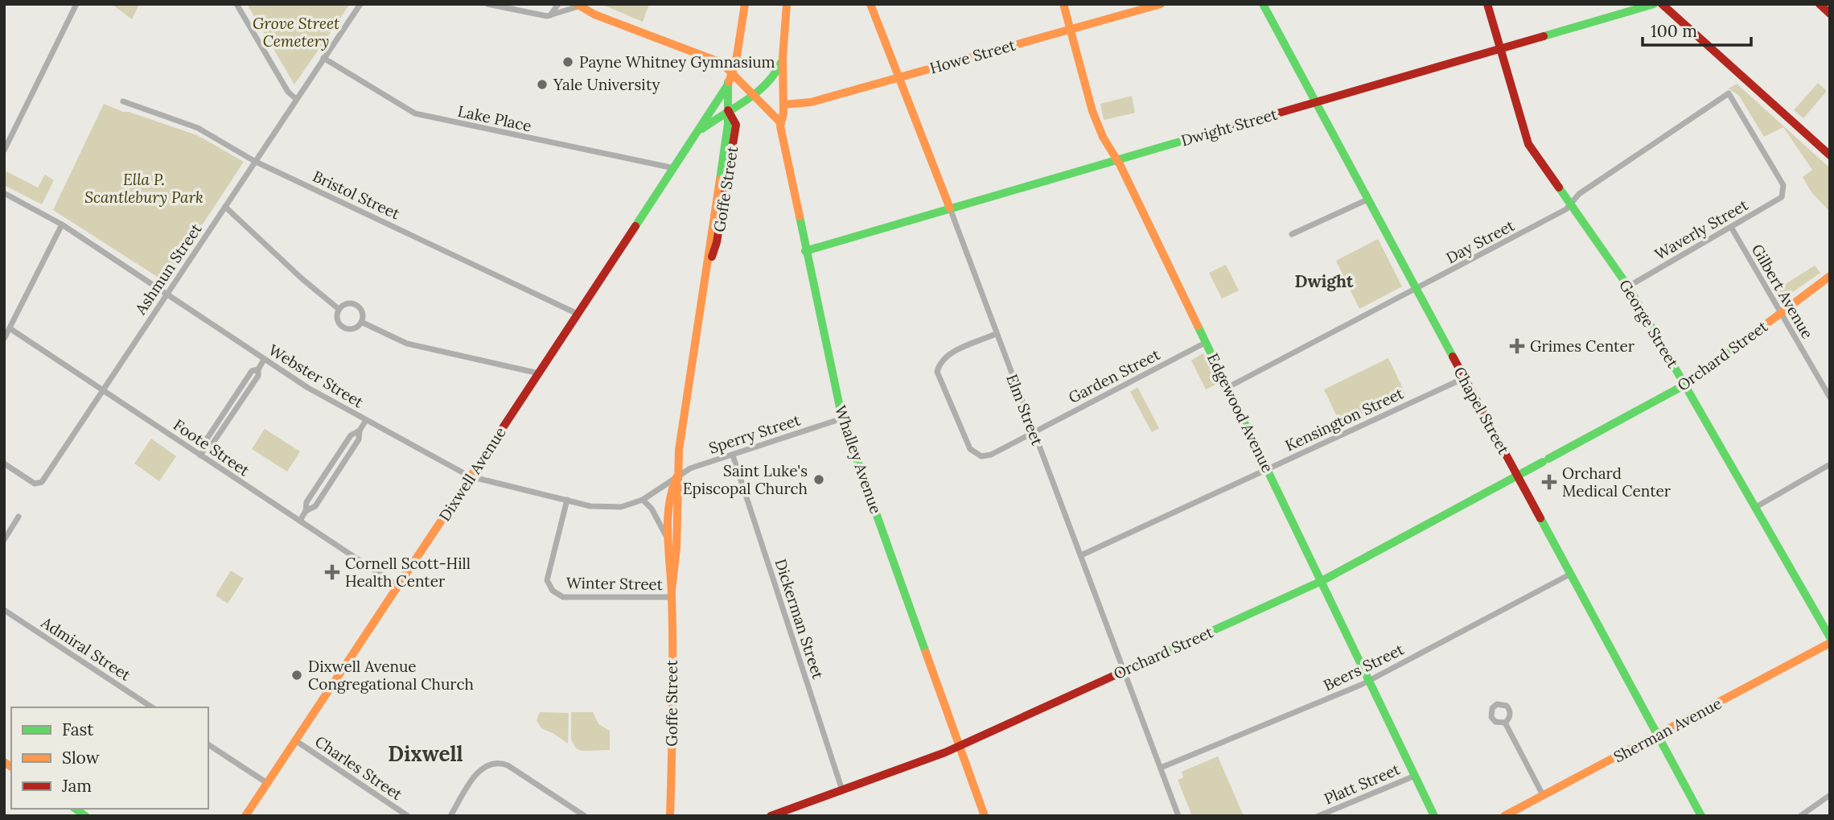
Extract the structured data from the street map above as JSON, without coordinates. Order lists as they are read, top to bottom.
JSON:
{
  "streets": {
    "main road": [
      "Howe Street",
      "Dwight Street",
      "Goffe Street",
      "George Street",
      "Orchard Street",
      "Elm Street",
      "Chapel Street",
      "Edgewood Avenue",
      "Whalley Avenue",
      "Dixwell Avenue",
      "Sherman Avenue"
    ],
    "street": [
      "Lake Place",
      "Bristol Street",
      "Waverly Street",
      "Day Street",
      "Ashmun Street",
      "Gilbert Avenue",
      "Webster Street",
      "Garden Street",
      "Kensington Street",
      "Sperry Street",
      "Foote Street",
      "Winter Street",
      "Dickerman Street",
      "Admiral Street",
      "Beers Street",
      "Charles Street",
      "Platt Street"
    ]
  },
  "crossings": [
    ["Howe Street", "Elm Street"],
    ["Howe Street", "Edgewood Avenue"],
    ["Howe Street", "Whalley Avenue"],
    ["Lake Place", "Ashmun Street"],
    ["Lake Place", "Dixwell Avenue"],
    ["Dwight Street", "George Street"],
    ["Dwight Street", "Elm Street"],
    ["Dwight Street", "Chapel Street"],
    ["Dwight Street", "Edgewood Avenue"],
    ["Dwight Street", "Whalley Avenue"],
    ["Goffe Street", "Webster Street"],
    ["Goffe Street", "Sperry Street"],
    ["Goffe Street", "Dixwell Avenue"],
    ["Goffe Street", "Winter Street"],
    ["Bristol Street", "Ashmun Street"],
    ["Bristol Street", "Dixwell Avenue"],
    ["Waverly Street", "Day Street"],
    ["Waverly Street", "Gilbert Avenue"],
    ["Waverly Street", "George Street"],
    ["Day Street", "George Street"],
    ["Day Street", "Chapel Street"],
    ["Day Street", "Edgewood Avenue"],
    ["Ashmun Street", "Webster Street"],
    ["Ashmun Street", "Foote Street"],
    ["Gilbert Avenue", "Orchard Street"],
    ["George Street", "Orchard Street"],
    ["Orchard Street", "Elm Street"],
    ["Orchard Street", "Chapel Street"],
    ["Orchard Street", "Edgewood Avenue"],
    ["Orchard Street", "Whalley Avenue"],
    ["Orchard Street", "Dickerman Street"],
    ["Webster Street", "Sperry Street"],
    ["Webster Street", "Dixwell Avenue"],
    ["Webster Street", "Winter Street"],
    ["Garden Street", "Elm Street"],
    ["Garden Street", "Edgewood Avenue"],
    ["Elm Street", "Kensington Street"],
    ["Elm Street", "Beers Street"],
    ["Chapel Street", "Kensington Street"],
    ["Chapel Street", "Beers Street"],
    ["Chapel Street", "Sherman Avenue"],
    ["Edgewood Avenue", "Kensington Street"],
    ["Edgewood Avenue", "Beers Street"],
    ["Edgewood Avenue", "Platt Street"],
    ["Sperry Street", "Whalley Avenue"],
    ["Sperry Street", "Dickerman Street"],
    ["Foote Street", "Dixwell Avenue"],
    ["Whalley Avenue", "Dixwell Avenue"],
    ["Dixwell Avenue", "Charles Street"]
  ],
  "districts": ["Dwight", "Dixwell"],
  "parks": ["Grove Street Cemetery", "Ella P. Scantlebury Park"],
  "places": {
    "other": [
      "Payne Whitney Gymnasium",
      "Yale University",
      "Saint Luke's Episcopal Church",
      "Dixwell Avenue Congregational Church"
    ],
    "health": ["Grimes Center", "Orchard Medical Center", "Cornell Scott-Hill Health Center"]
  },
  "legend": ["Fast", "Slow", "Jam"],
  "scale_bar": "100 m"
}
